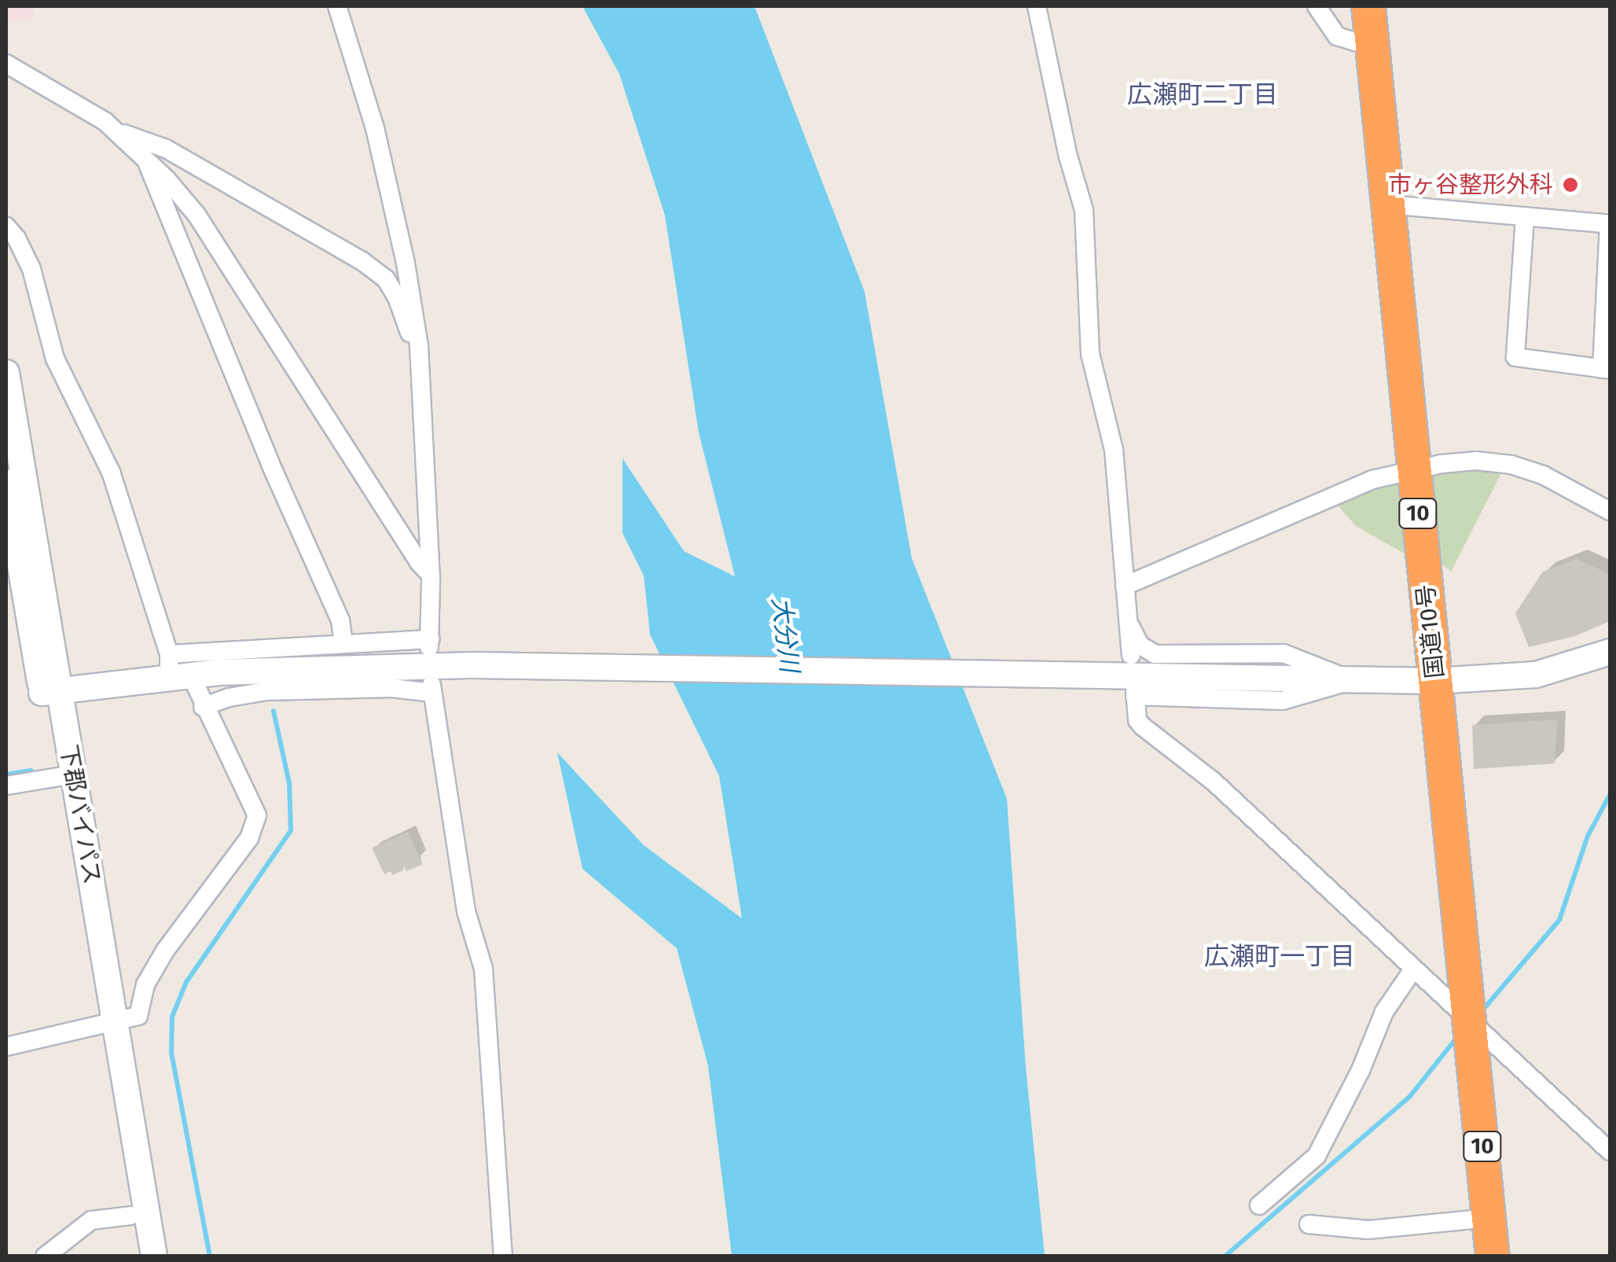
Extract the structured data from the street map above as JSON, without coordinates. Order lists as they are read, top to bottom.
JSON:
{
  "streets": {
    "highway": ["10", "国道10号"]
  },
  "districts": ["広瀬町二丁目", "広瀬町一丁目"],
  "water": ["大分川"],
  "places": ["市ヶ谷整形外科"]
}
